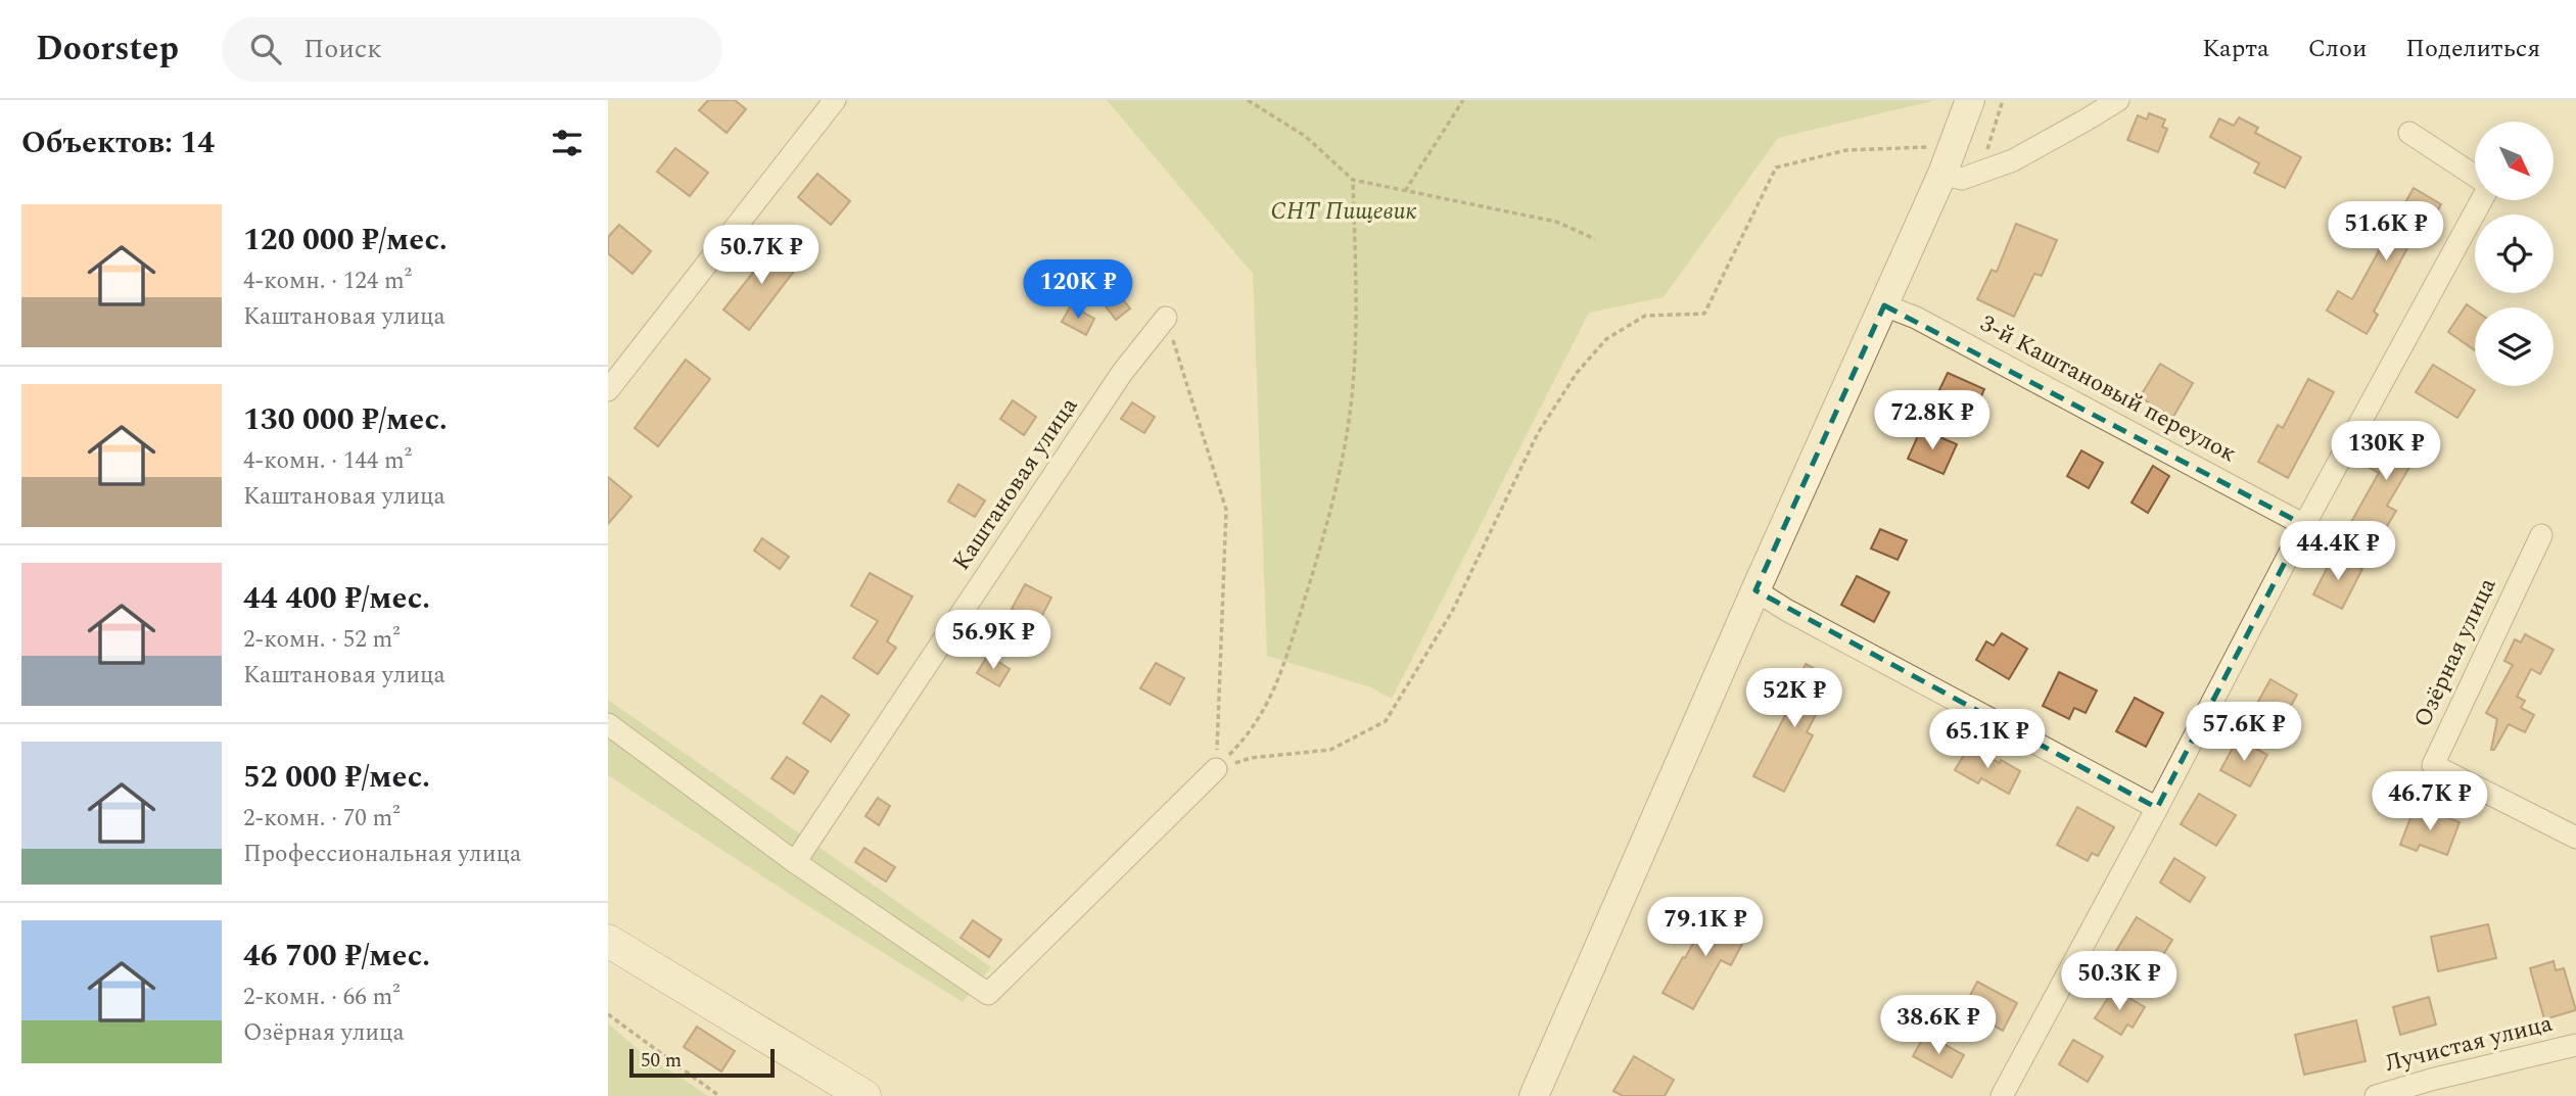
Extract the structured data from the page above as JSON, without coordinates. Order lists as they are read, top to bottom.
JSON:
{
  "streets": {
    "street": [
      "3-й Каштановый переулок",
      "Каштановая улица",
      "Озёрная улица",
      "Лучистая улица"
    ]
  },
  "parks": ["СНТ Пищевик"],
  "scale_bar": "50 m",
  "north": "bottom right",
  "page": {
    "header": "Doorstep",
    "search": "Поиск",
    "nav": ["Карта", "Слои", "Поделиться"],
    "heading": "Объектов: 14",
    "list": [
      {
        "name": "120 000 ₽/мес.",
        "note": "4-комн. · 124 m² · Каштановая улица"
      },
      {
        "name": "130 000 ₽/мес.",
        "note": "4-комн. · 144 m² · Каштановая улица"
      },
      {
        "name": "44 400 ₽/мес.",
        "note": "2-комн. · 52 m² · Каштановая улица"
      },
      {
        "name": "52 000 ₽/мес.",
        "note": "2-комн. · 70 m² · Профессиональная улица"
      },
      {
        "name": "46 700 ₽/мес.",
        "note": "2-комн. · 66 m² · Озёрная улица"
      }
    ],
    "price": [
      "51.6K ₽",
      "50.7K ₽",
      "120K ₽",
      "72.8K ₽",
      "130K ₽",
      "44.4K ₽",
      "56.9K ₽",
      "52K ₽",
      "57.6K ₽",
      "65.1K ₽",
      "46.7K ₽",
      "79.1K ₽",
      "50.3K ₽",
      "38.6K ₽"
    ],
    "scale": "50 m"
  }
}
